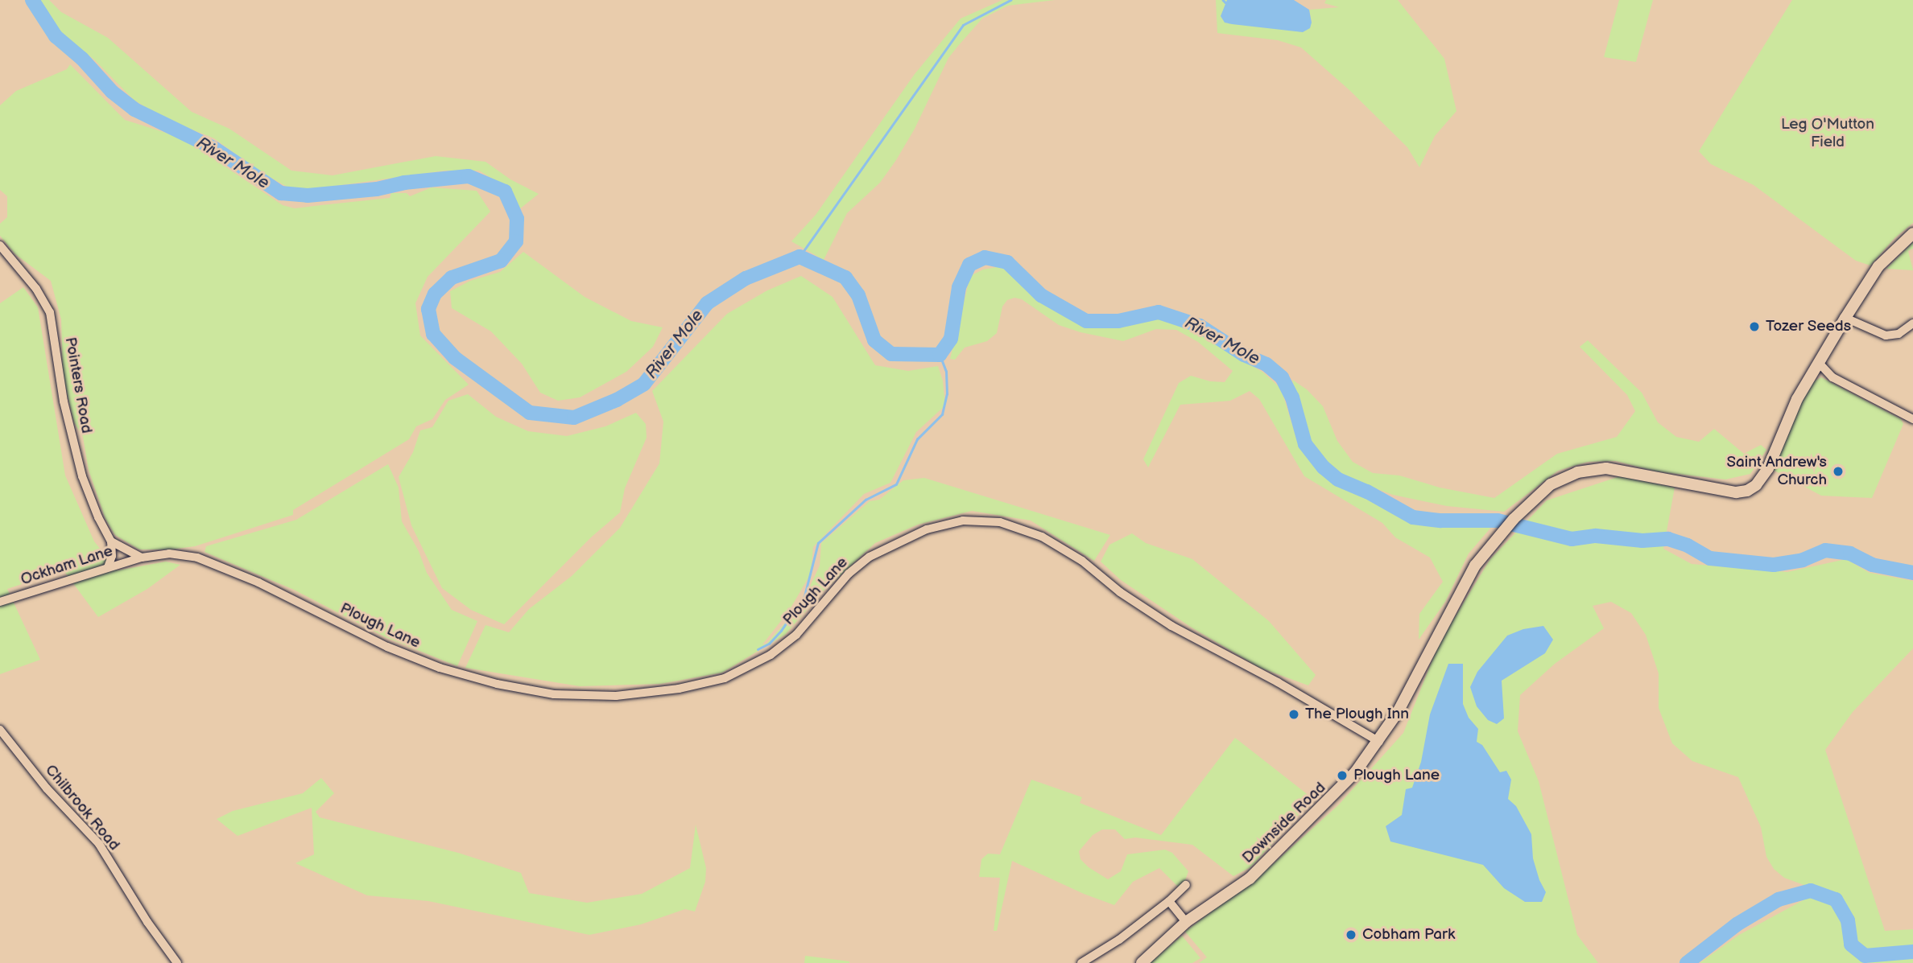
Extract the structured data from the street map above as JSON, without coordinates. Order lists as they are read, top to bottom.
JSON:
{
  "streets": {
    "street": [
      "Pointers Road",
      "Ockham Lane",
      "Plough Lane",
      "Chilbrook Road",
      "Downside Road"
    ]
  },
  "crossings": [
    ["Ockham Lane", "Plough Lane"],
    ["Plough Lane", "Downside Road"]
  ],
  "water": ["River Mole"],
  "parks": ["Leg O'Mutton Field"],
  "places": [
    "Tozer Seeds",
    "Saint Andrew's Church",
    "The Plough Inn",
    "Plough Lane",
    "Cobham Park"
  ]
}
